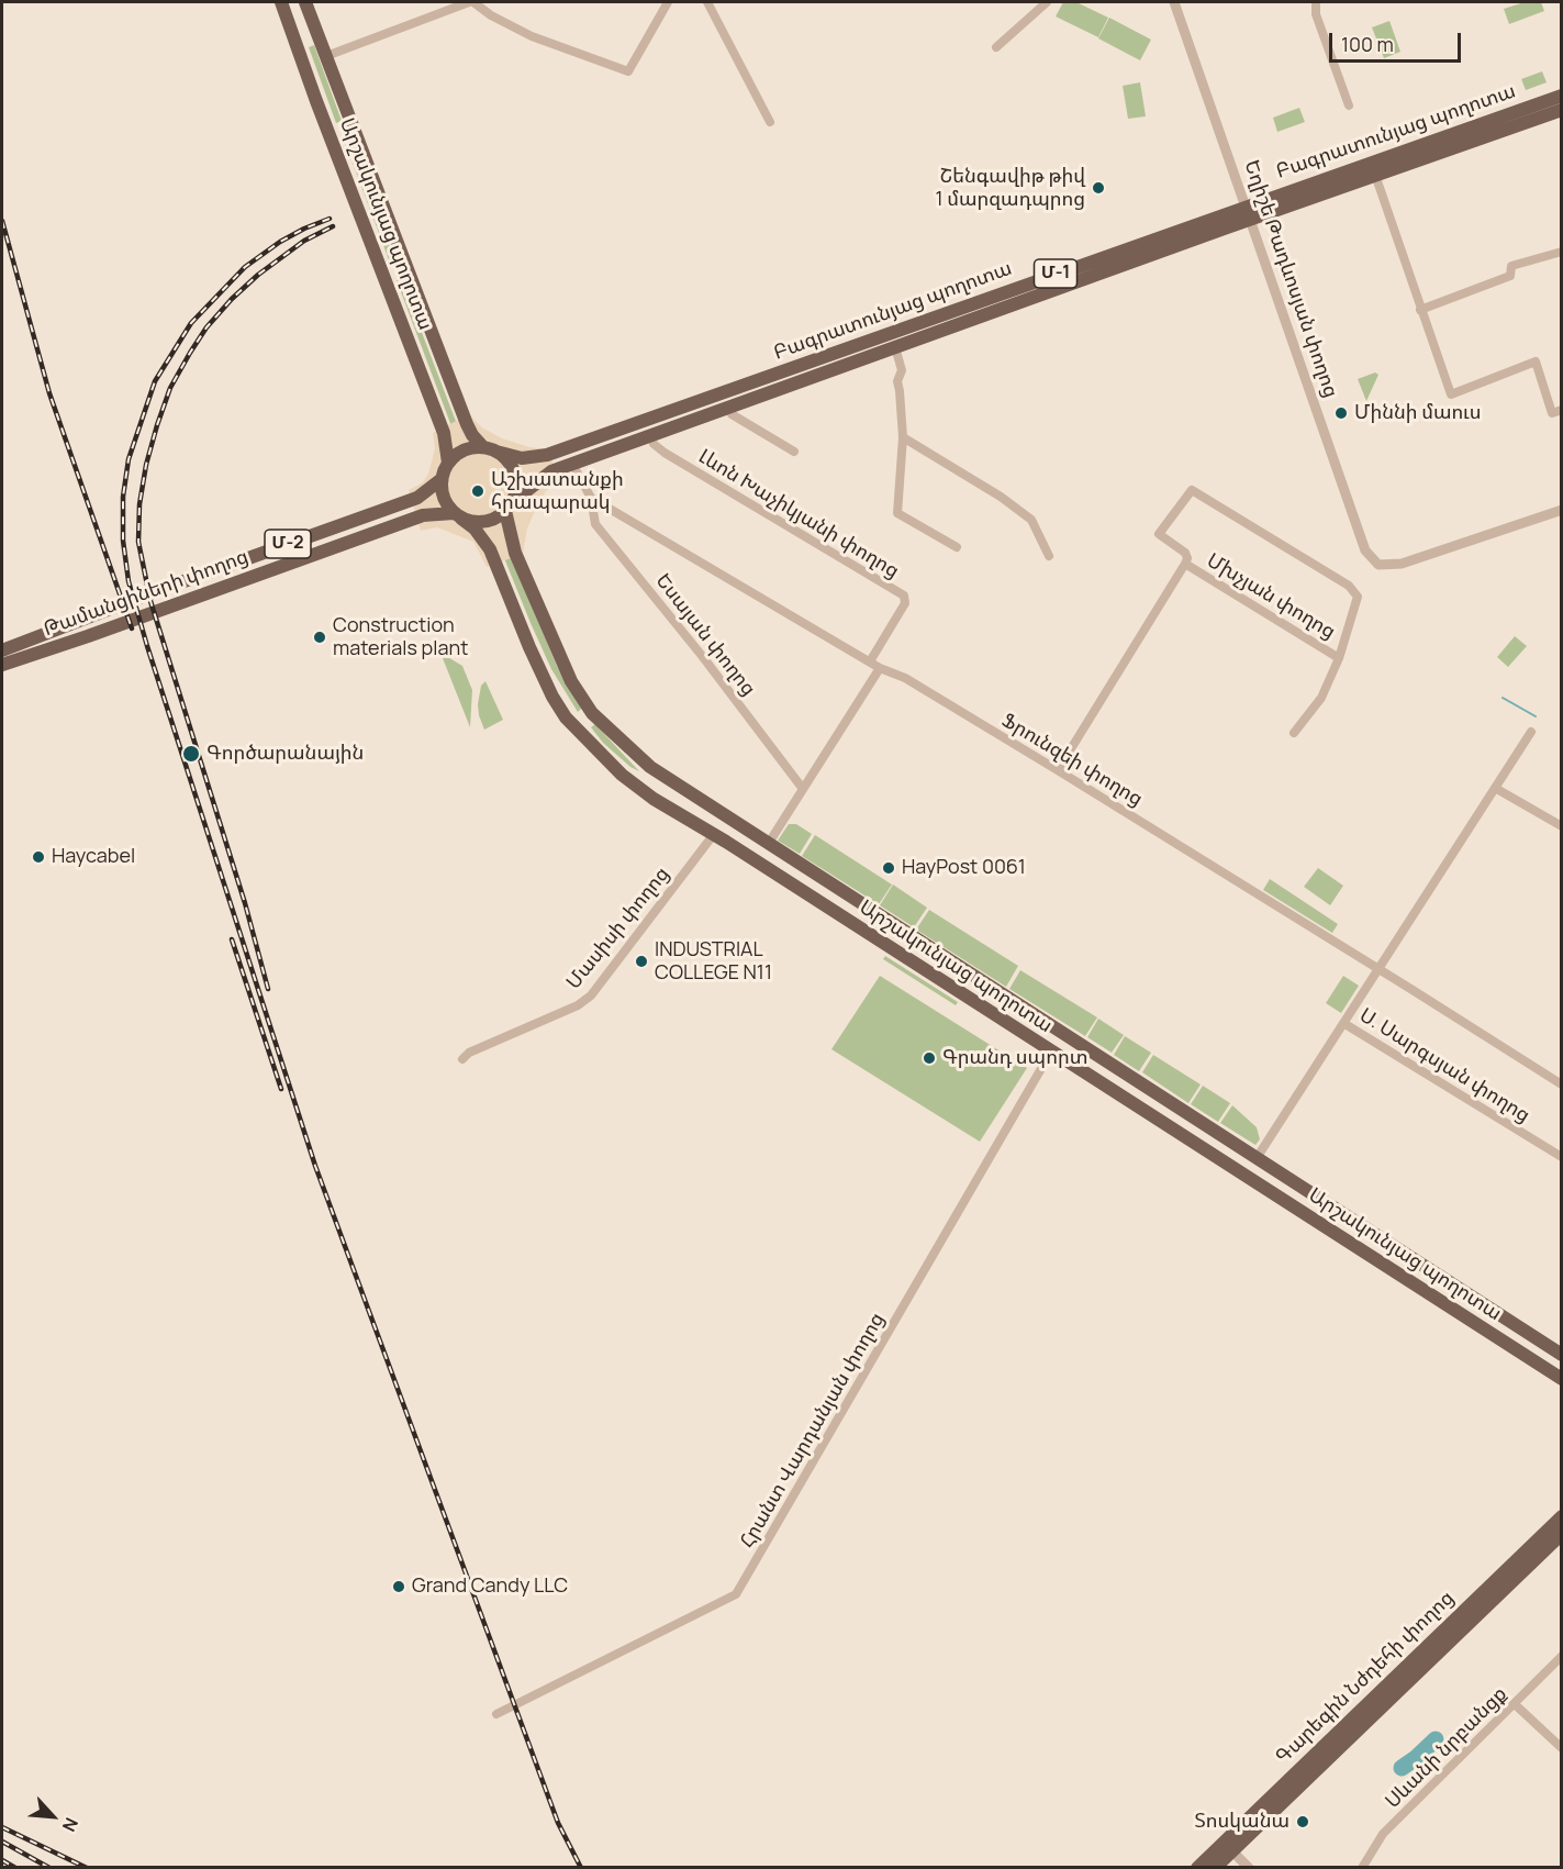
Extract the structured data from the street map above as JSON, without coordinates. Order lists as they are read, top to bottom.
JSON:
{
  "streets": {
    "main road": [
      "Բագրատունյաց պողոտա",
      "Արշակունյաց պողոտա",
      "Մ-1",
      "Մ-2",
      "Թամանցիների փողոց",
      "Գարեգին Նժդեհի փողոց"
    ],
    "street": [
      "Եղիշե Թադևոսյան փողոց",
      "Լևոն Խաչիկյանի փողոց",
      "Մխչյան փողոց",
      "Եսայան փողոց",
      "Ֆրունզեի փողոց",
      "Մասիսի փողոց",
      "Ս. Սարգսյան փողոց",
      "Հրանտ Վարդանյան փողոց",
      "Սևանի նրբանցք"
    ]
  },
  "crossings": [
    ["Բագրատունյաց պողոտա", "Արշակունյաց պողոտա"],
    ["Բագրատունյաց պողոտա", "Եղիշե Թադևոսյան փողոց"],
    ["Բագրատունյաց պողոտա", "Լևոն Խաչիկյանի փողոց"],
    ["Բագրատունյաց պողոտա", "Թամանցիների փողոց"],
    ["Արշակունյաց պողոտա", "Թամանցիների փողոց"],
    ["Արշակունյաց պողոտա", "Մասիսի փողոց"],
    ["Արշակունյաց պողոտա", "Հրանտ Վարդանյան փողոց"],
    ["Լևոն Խաչիկյանի փողոց", "Ֆրունզեի փողոց"],
    ["Եսայան փողոց", "Ֆրունզեի փողոց"]
  ],
  "places": [
    "Շենգավիթ թիվ 1 մարզադպրոց",
    "Միննի մաուս",
    "Աշխատանքի հրապարակ",
    "Construction materials plant",
    "Գործարանային",
    "Haycabel",
    "HayPost 0061",
    "INDUSTRIAL COLLEGE N11",
    "Գրանդ սպորտ",
    "Grand Candy LLC",
    "Տոսկանա"
  ],
  "scale_bar": "100 m",
  "north": "bottom right"
}
